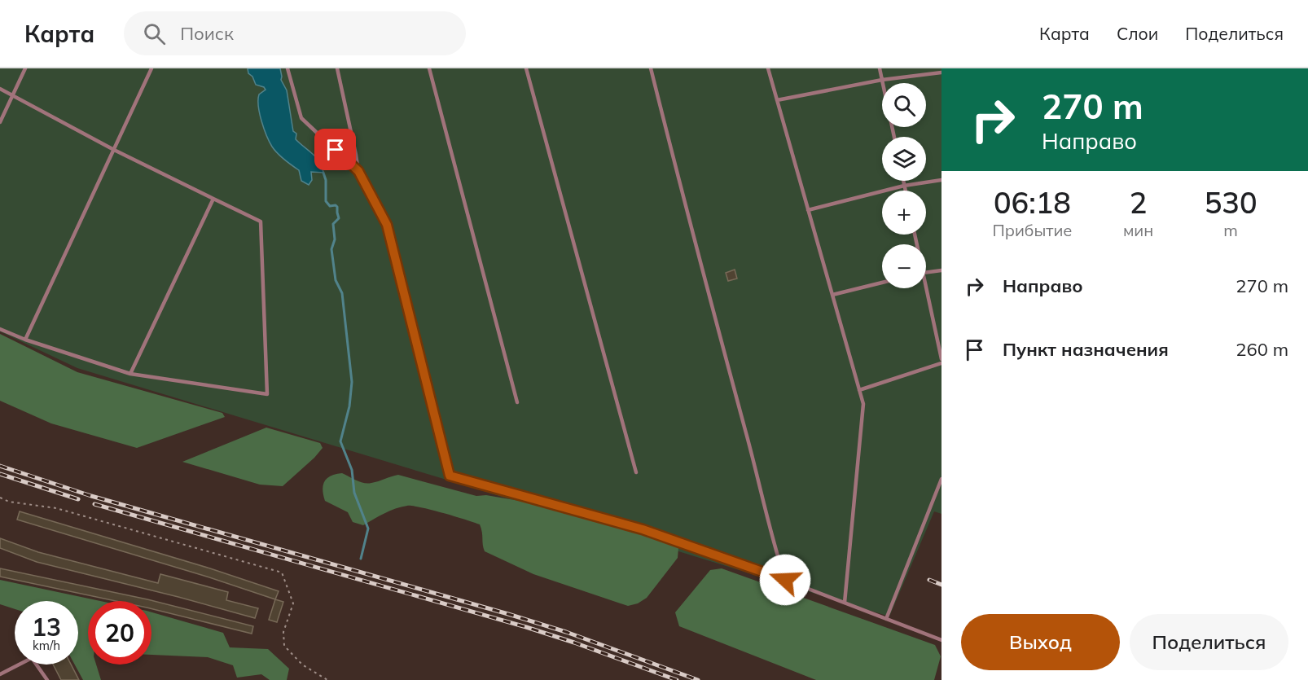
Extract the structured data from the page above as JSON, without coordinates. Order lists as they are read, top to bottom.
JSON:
{
  "page": {
    "header": "Карта",
    "search": "Поиск",
    "nav": ["Карта", "Слои", "Поделиться"],
    "turn": ["270 m", "Направо"],
    "map_buttons": ["+", "−"],
    "eta": [
      "06:18",
      "Прибытие",
      "2",
      "мин",
      "530",
      "m"
    ],
    "list": [
      {
        "name": "Направо",
        "value": "270 m"
      },
      {
        "name": "Пункт назначения",
        "value": "260 m"
      }
    ],
    "speed": "13 km/h",
    "limit": "20",
    "buttons": ["Выход", "Поделиться"]
  }
}
